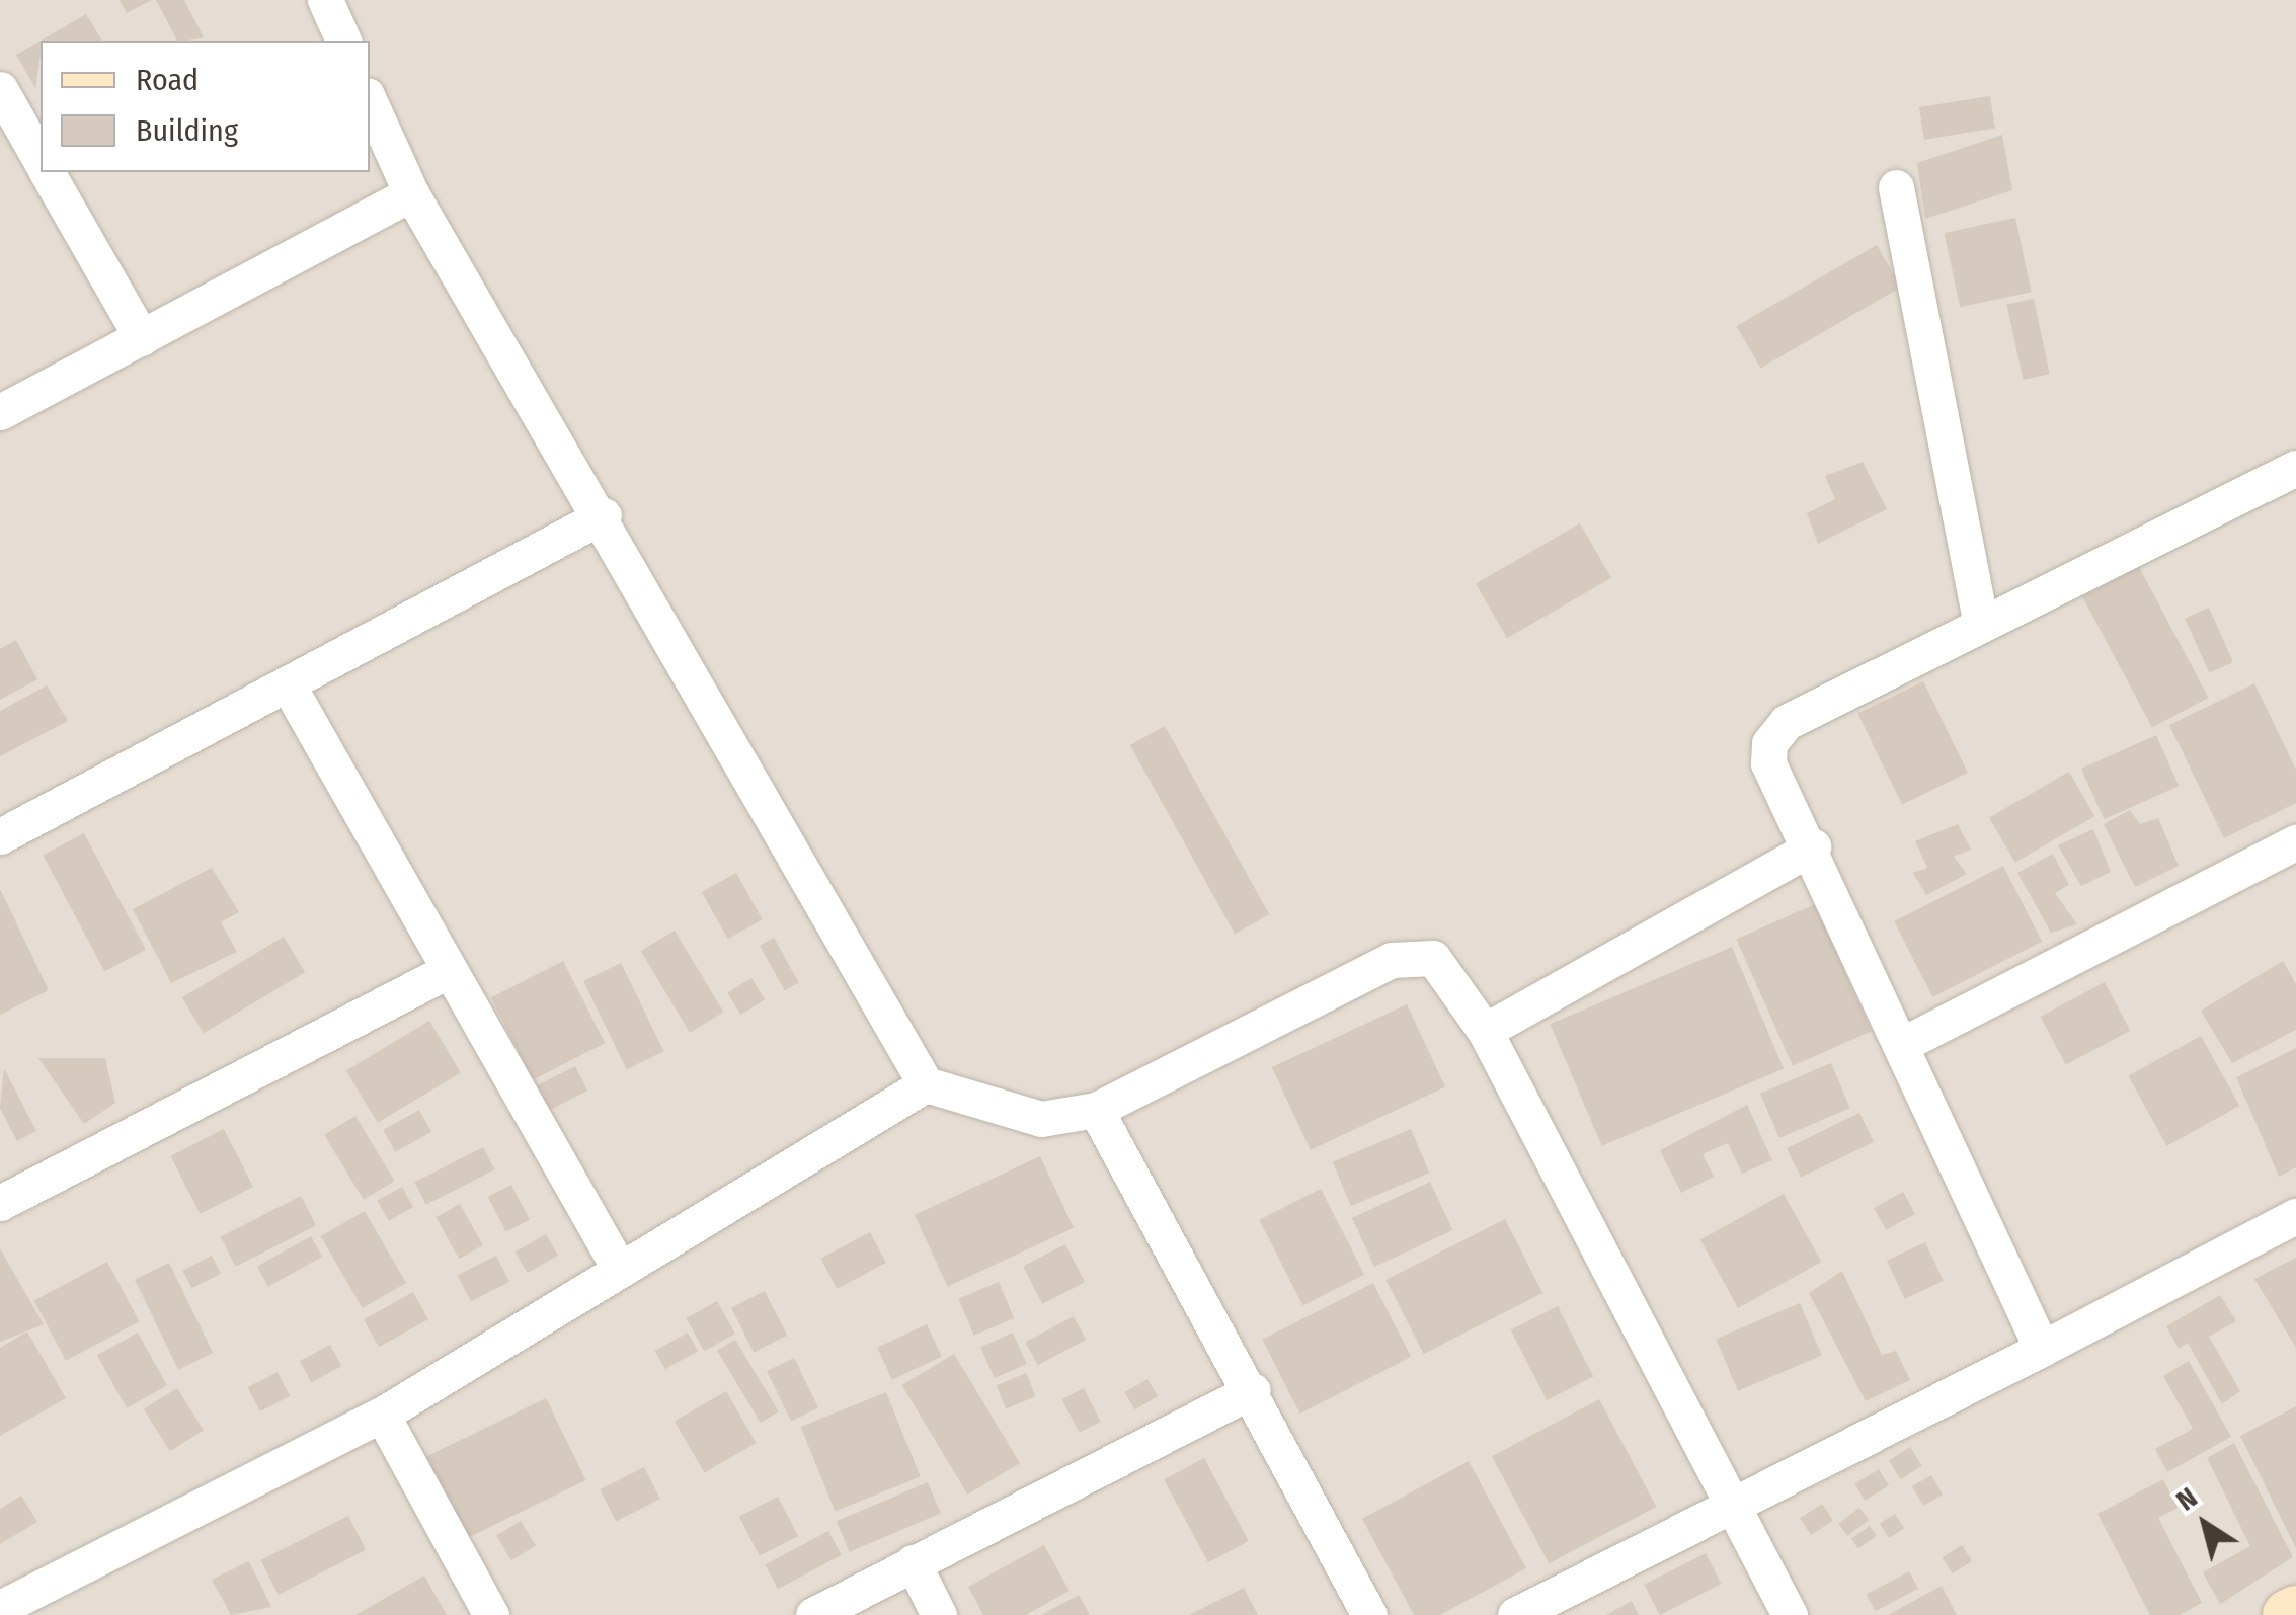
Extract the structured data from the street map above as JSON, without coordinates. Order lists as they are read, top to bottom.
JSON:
{
  "legend": ["Road", "Building"],
  "north": "top left"
}
